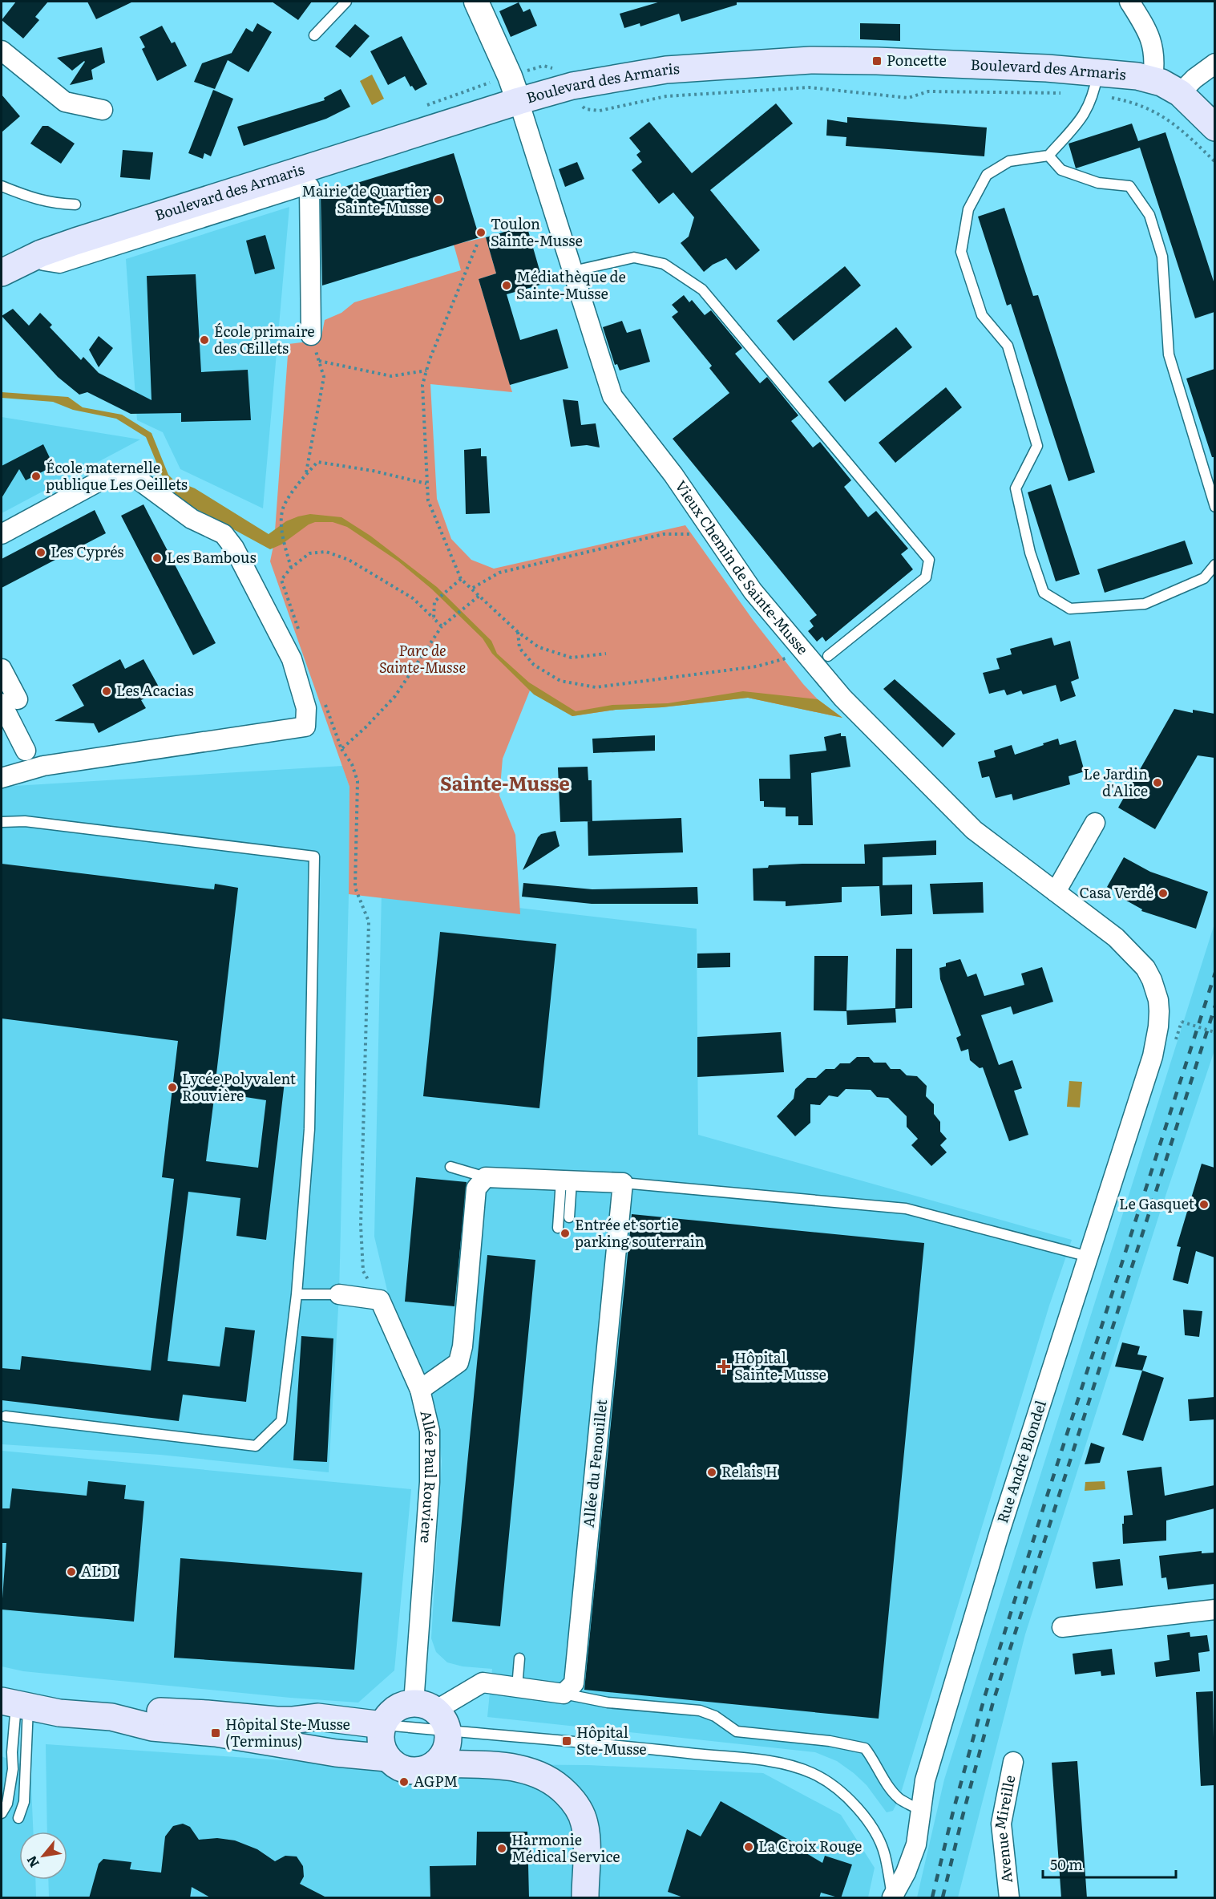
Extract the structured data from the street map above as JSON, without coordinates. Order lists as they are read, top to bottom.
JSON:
{
  "streets": {
    "main road": ["Boulevard des Armaris"],
    "street": [
      "Vieux Chemin de Sainte-Musse",
      "Rue André Blondel",
      "Allée du Fenouillet",
      "Allée Paul Rouviere",
      "Avenue Mireille"
    ]
  },
  "crossings": [
    ["Boulevard des Armaris", "Vieux Chemin de Sainte-Musse"],
    ["Vieux Chemin de Sainte-Musse", "Rue André Blondel"]
  ],
  "districts": ["Sainte-Musse"],
  "parks": ["Parc de Sainte-Musse"],
  "places": {
    "transit": ["Poncette", "Hôpital Ste-Musse (Terminus)", "Hôpital Ste-Musse"],
    "other": [
      "Mairie de Quartier Sainte-Musse",
      "Toulon Sainte-Musse",
      "Médiathèque de Sainte-Musse",
      "École primaire des Œillets",
      "École maternelle publique Les Oeillets",
      "Les Cyprés",
      "Les Bambous",
      "Les Acacias",
      "Le Jardin d'Alice",
      "Casa Verdé",
      "Lycée Polyvalent Rouvière",
      "Le Gasquet",
      "Entrée et sortie parking souterrain",
      "Relais H",
      "ALDI",
      "AGPM",
      "La Croix Rouge",
      "Harmonie Médical Service"
    ],
    "health": ["Hôpital Sainte-Musse"]
  },
  "scale_bar": "50 m",
  "north": "bottom left"
}
